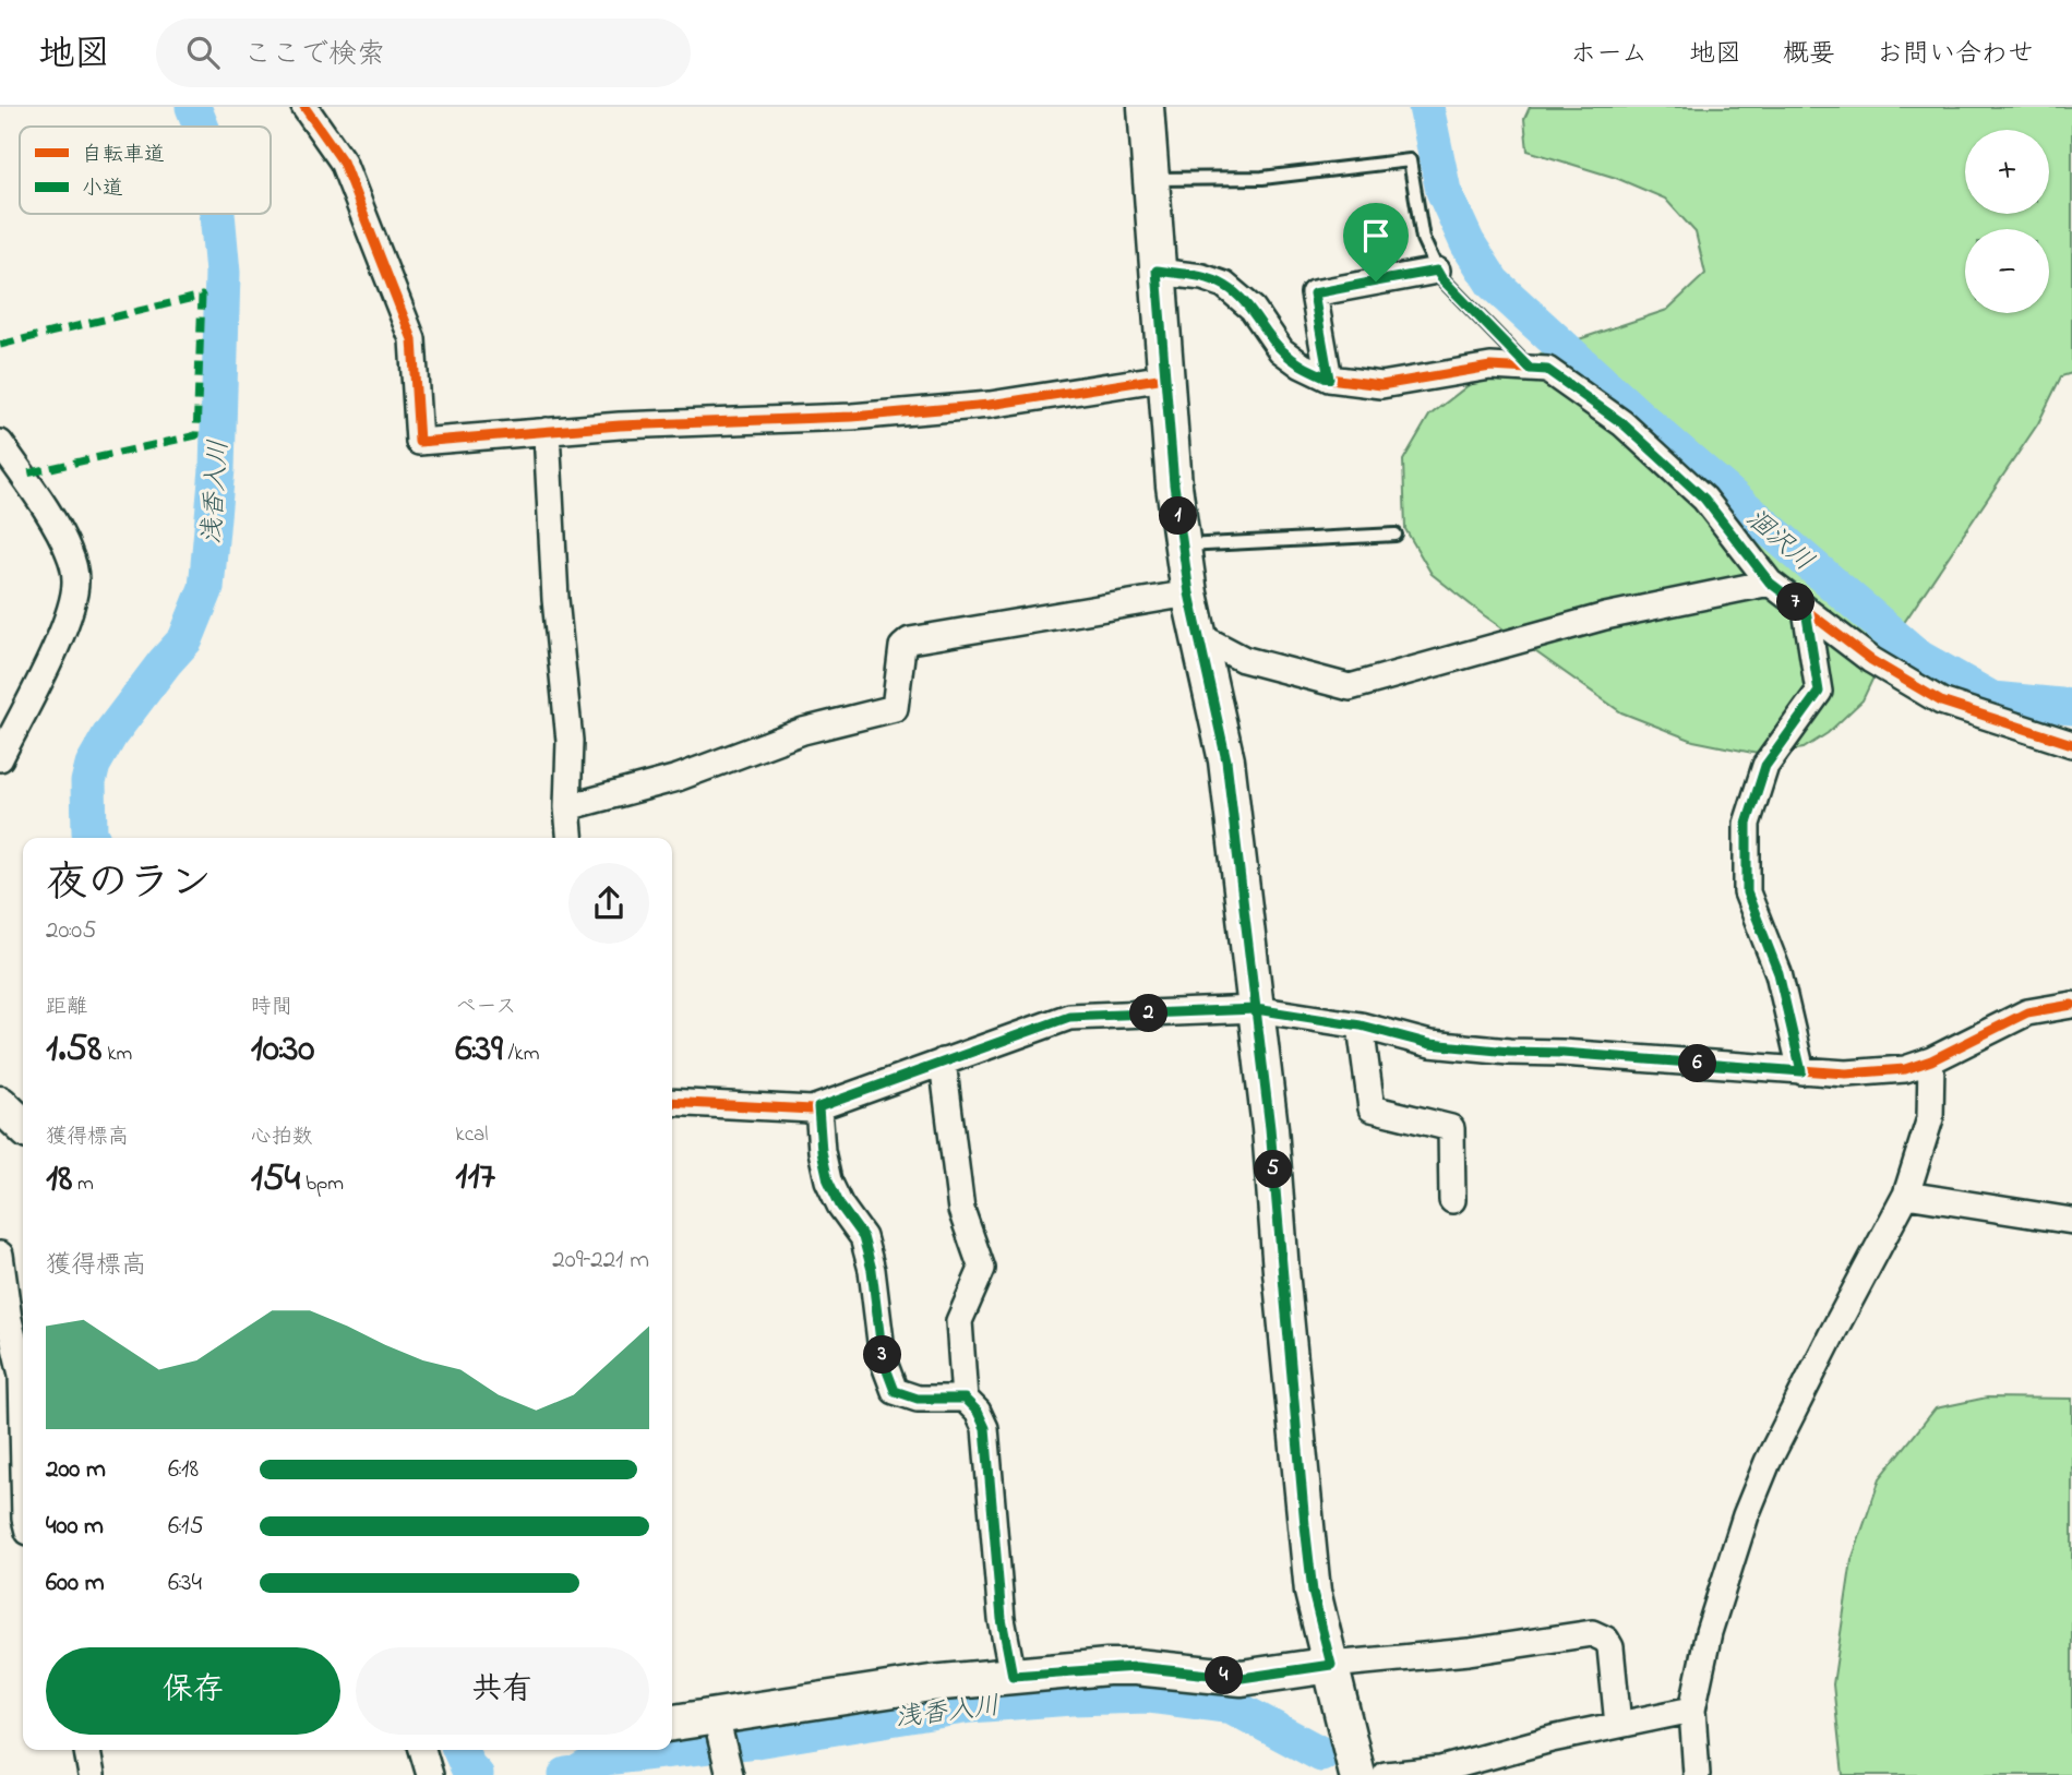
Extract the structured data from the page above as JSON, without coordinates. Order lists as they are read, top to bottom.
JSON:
{
  "water": ["浅香入川", "涸沢川"],
  "legend": ["自転車道", "小道"],
  "page": {
    "header": "地図",
    "search": "ここで検索",
    "nav": [
      "ホーム",
      "地図",
      "概要",
      "お問い合わせ"
    ],
    "map_buttons": ["+", "−"],
    "pins": [
      "1",
      "7",
      "2",
      "6",
      "5",
      "3",
      "4"
    ],
    "heading": ["夜のラン", "20:05"],
    "stats": [
      ["距離", "1.58 km"],
      ["時間", "10:30"],
      ["ペース", "6:39 /km"],
      ["獲得標高", "18 m"],
      ["心拍数", "154 bpm"],
      ["kcal", "117"]
    ],
    "chart": ["獲得標高", "209–221 m"],
    "list": [
      {
        "name": "200 m",
        "note": "6:18"
      },
      {
        "name": "400 m",
        "note": "6:15"
      },
      {
        "name": "600 m",
        "note": "6:34"
      }
    ],
    "buttons": ["保存", "共有"]
  }
}
